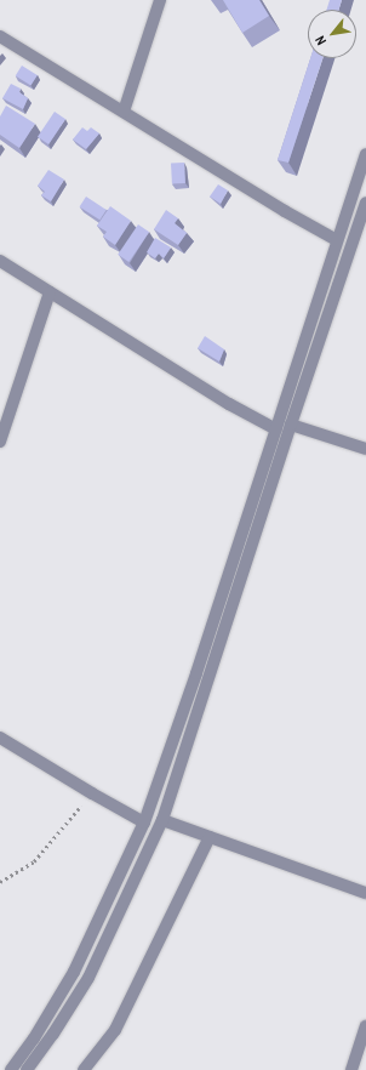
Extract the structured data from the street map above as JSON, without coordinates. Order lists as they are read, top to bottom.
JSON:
{
  "north": "bottom left"
}
